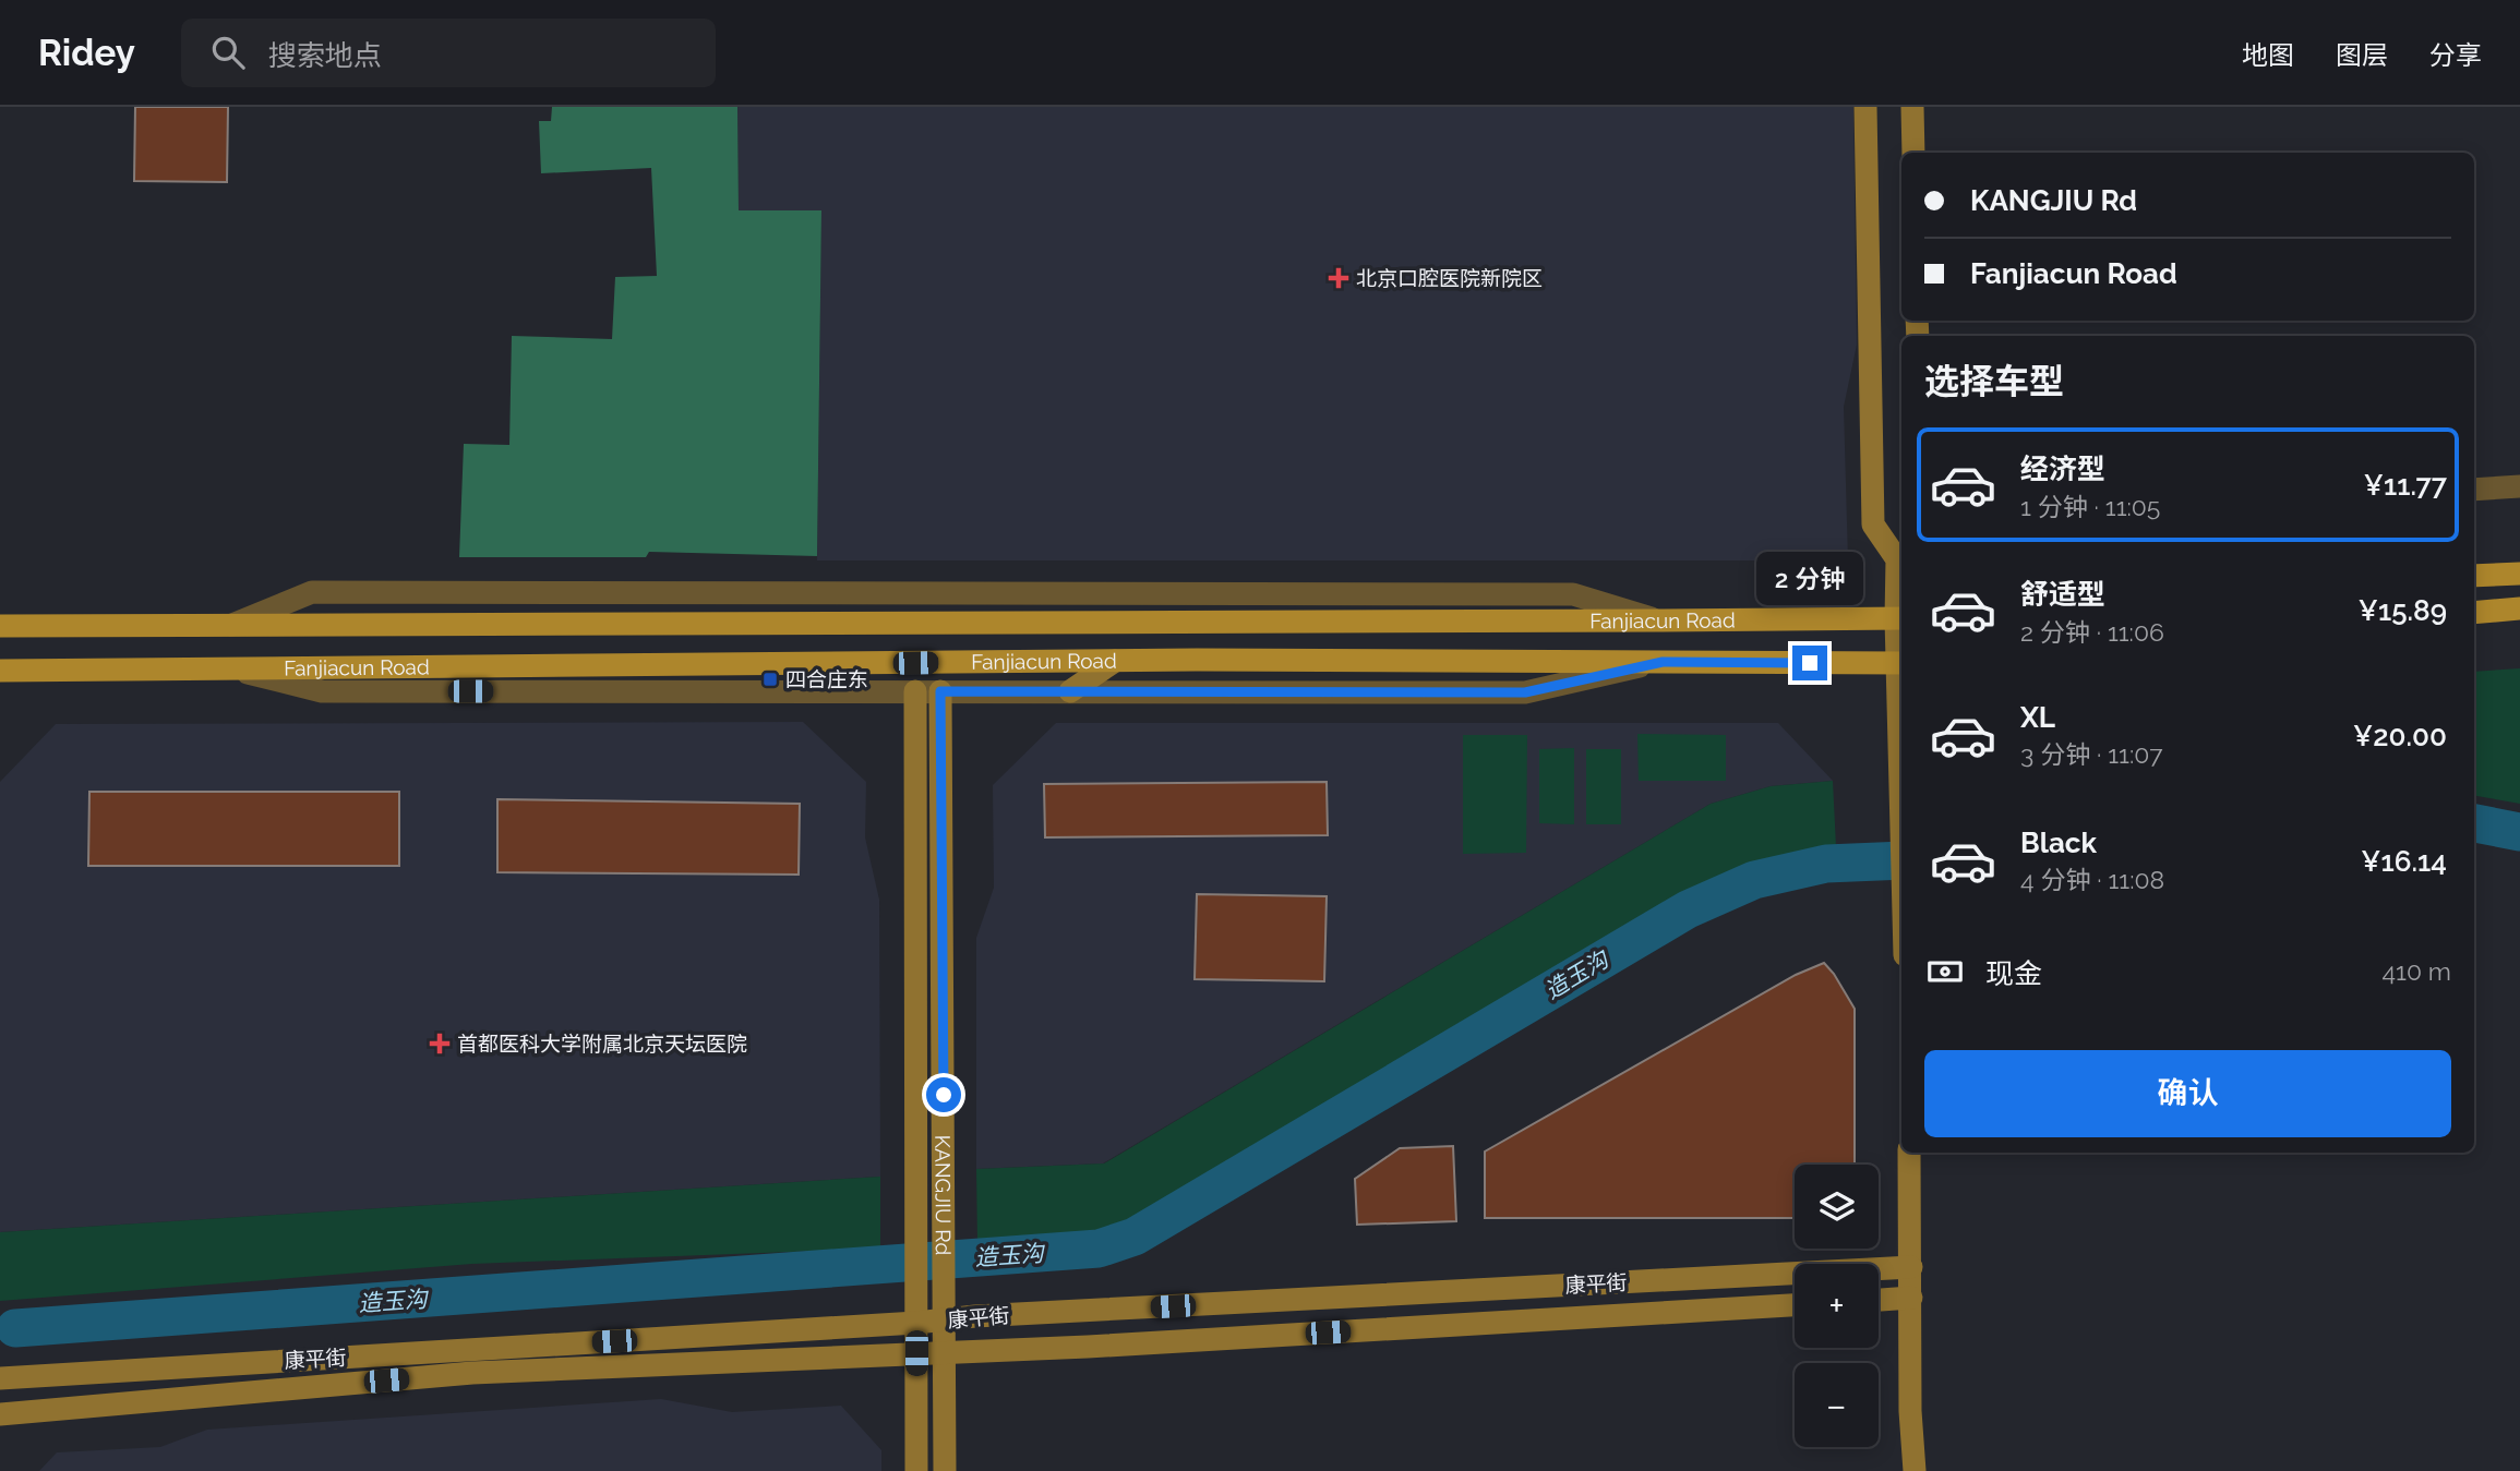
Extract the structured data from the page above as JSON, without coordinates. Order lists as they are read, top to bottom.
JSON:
{
  "streets": {
    "main road": ["Fanjiacun Road"],
    "street": ["KANGJIU Rd", "康平街"]
  },
  "crossings": [
    ["KANGJIU Rd", "康平街"]
  ],
  "water": ["造玉沟"],
  "places": {
    "health": ["北京口腔医院新院区", "首都医科大学附属北京天坛医院"],
    "transit": ["四合庄东"]
  },
  "page": {
    "header": "Ridey",
    "search": "搜索地点",
    "nav": ["地图", "图层", "分享"],
    "banner": ["KANGJIU Rd", "Fanjiacun Road"],
    "heading": "选择车型",
    "list": [
      {
        "name": "经济型",
        "note": "1 分钟 · 11:05",
        "value": "¥11.77"
      },
      {
        "name": "舒适型",
        "note": "2 分钟 · 11:06",
        "value": "¥15.89"
      },
      {
        "name": "XL",
        "note": "3 分钟 · 11:07",
        "value": "¥20.00"
      },
      {
        "name": "Black",
        "note": "4 分钟 · 11:08",
        "value": "¥16.14"
      }
    ],
    "bubble": "2 分钟",
    "pay": ["现金", "410 m"],
    "buttons": "确认",
    "map_buttons": ["+", "−"]
  }
}
